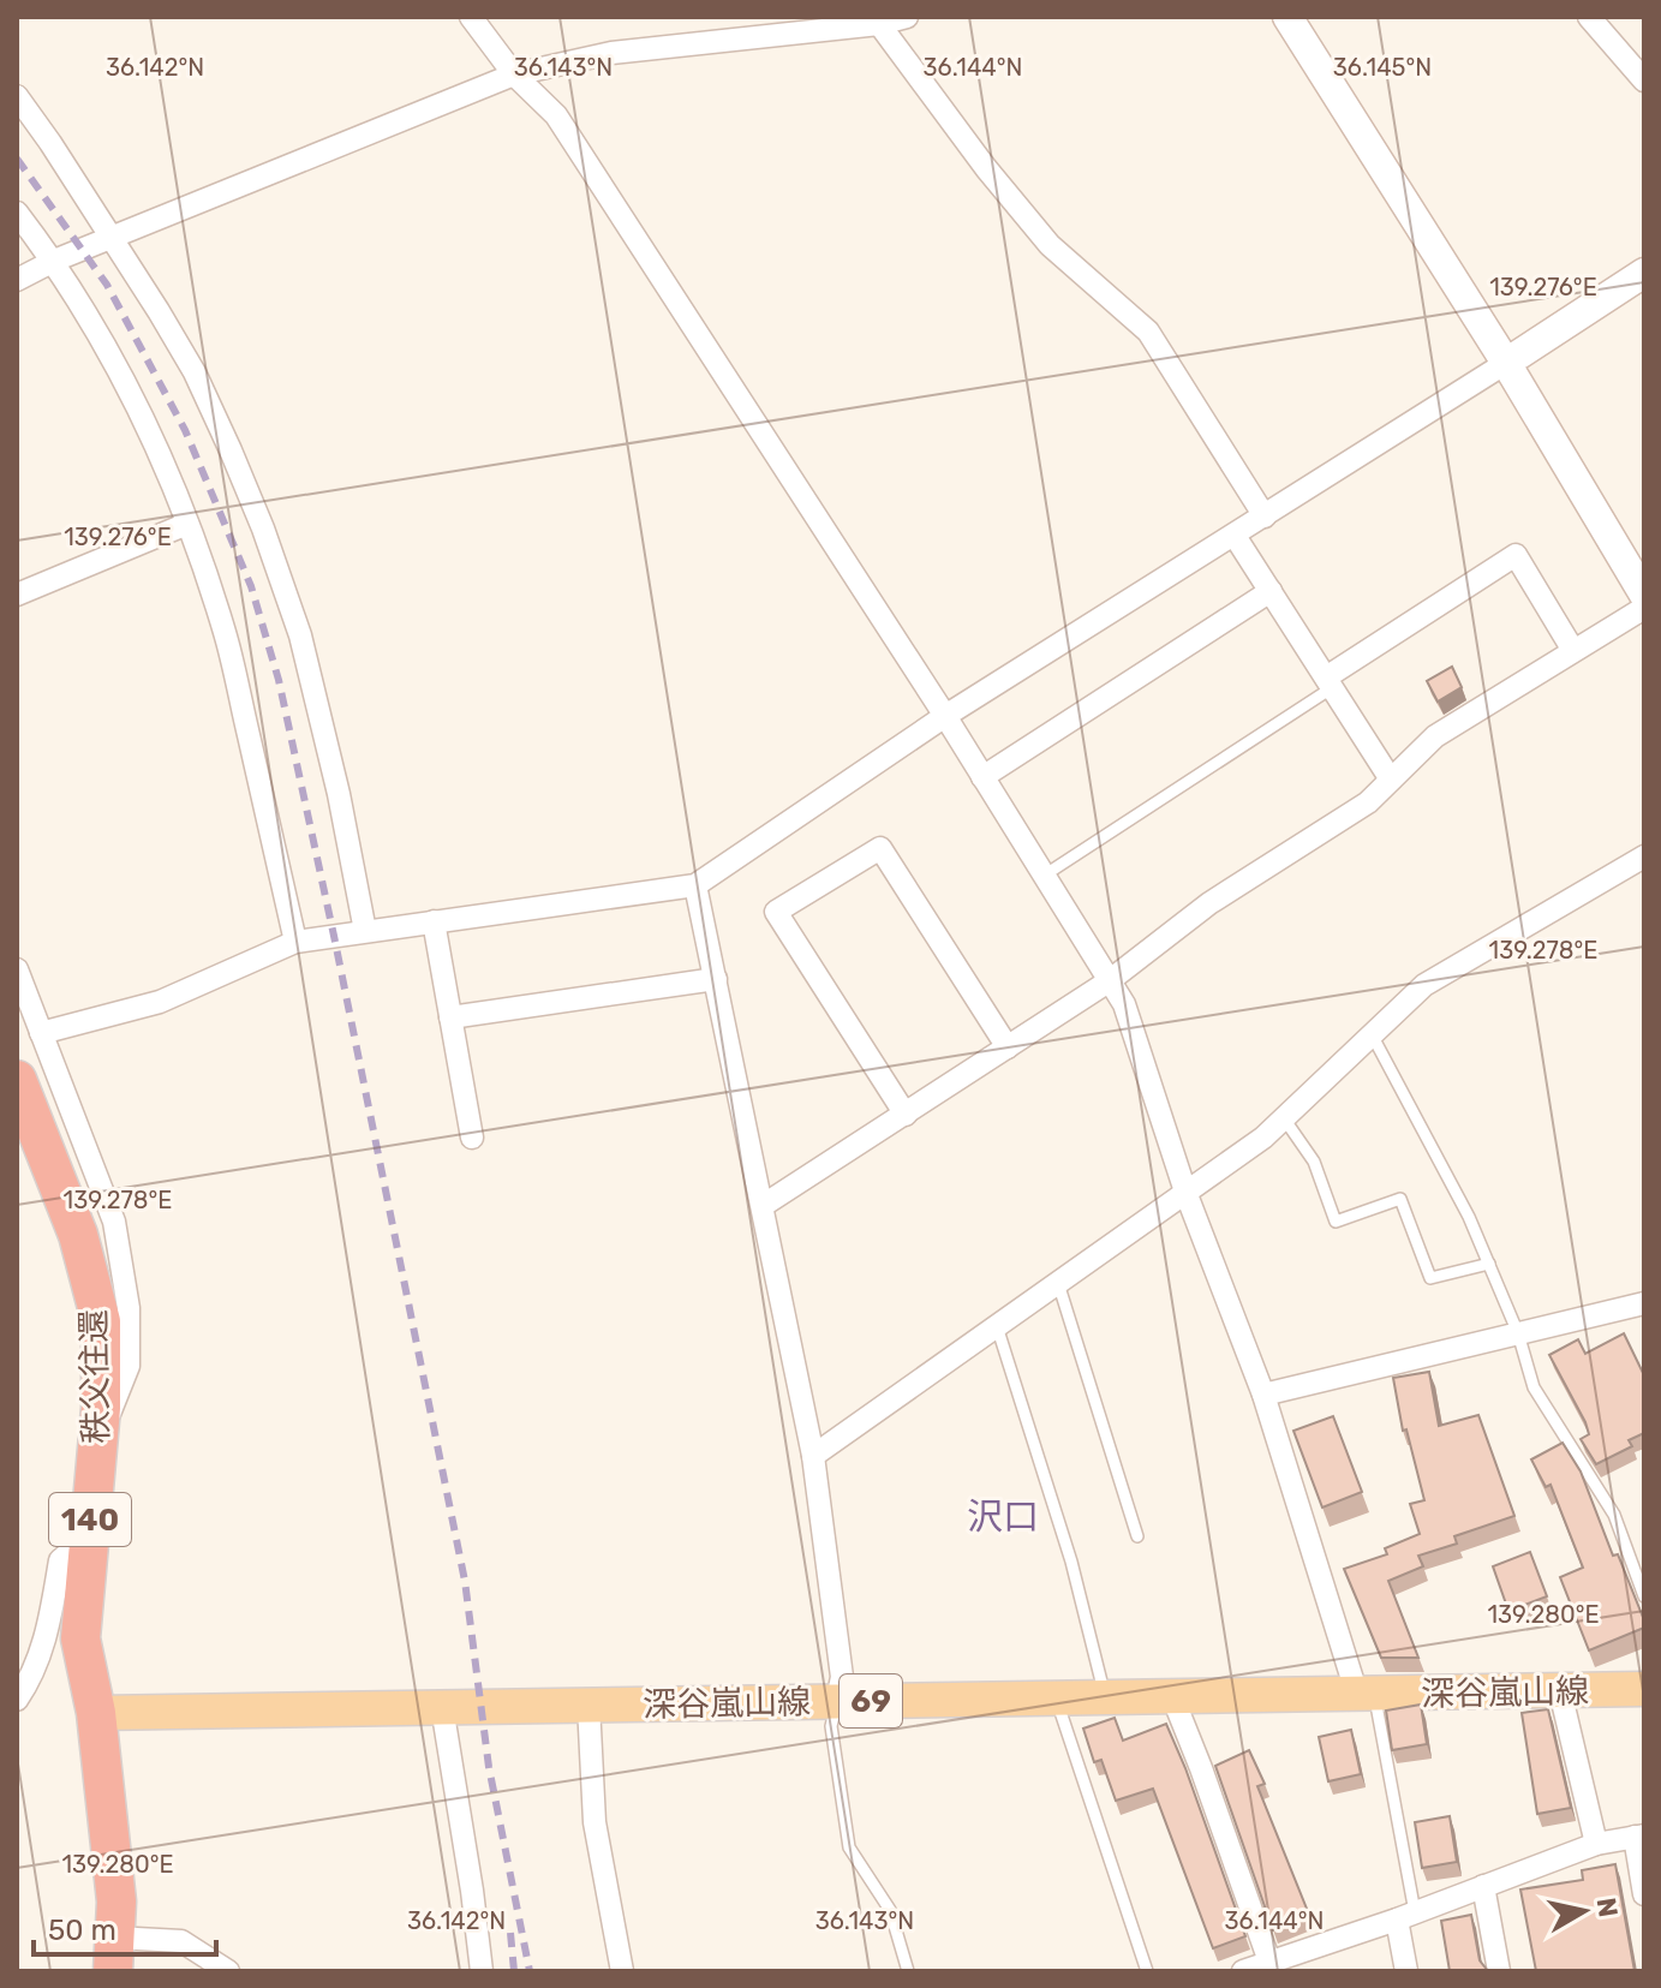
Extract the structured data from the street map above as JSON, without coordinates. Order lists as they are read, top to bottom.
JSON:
{
  "streets": {
    "highway": ["秩父往還", "140"],
    "main road": ["深谷嵐山線", "69"]
  },
  "crossings": [
    ["秩父往還", "深谷嵐山線"]
  ],
  "districts": ["沢口"],
  "scale_bar": "50 m",
  "north": "right",
  "coordinates": [
    "36.142°N",
    "36.143°N",
    "36.144°N",
    "36.145°N",
    "139.276°E",
    "139.278°E",
    "139.280°E"
  ]
}
